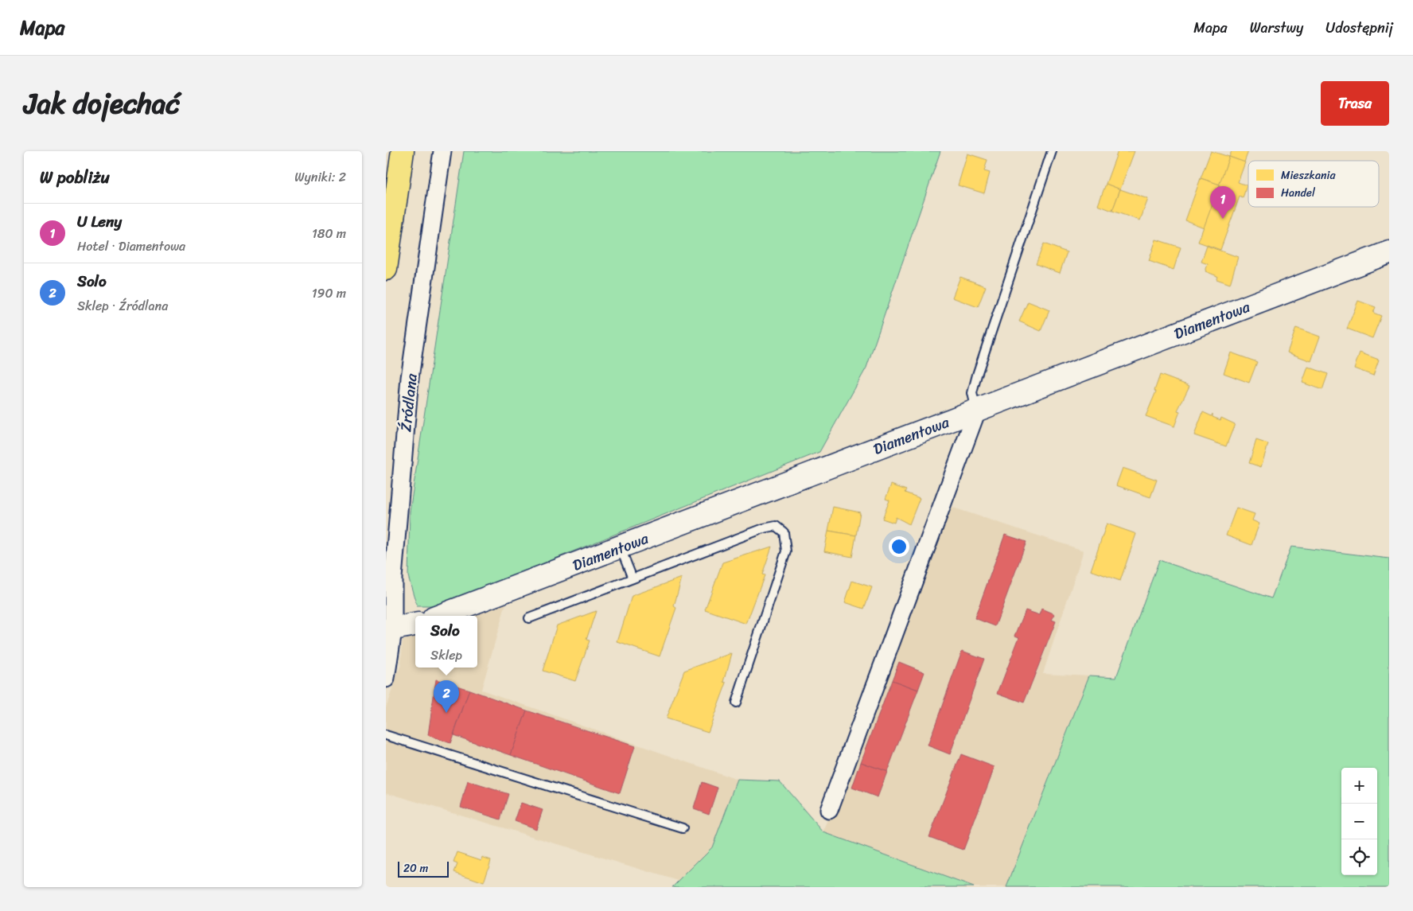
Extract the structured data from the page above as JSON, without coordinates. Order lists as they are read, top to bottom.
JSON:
{
  "streets": {
    "street": ["Diamentowa", "Źródlana"]
  },
  "legend": ["Mieszkania", "Handel"],
  "scale_bar": "20 m",
  "page": {
    "header": "Mapa",
    "nav": ["Mapa", "Warstwy", "Udostępnij"],
    "title": "Jak dojechać",
    "buttons": "Trasa",
    "heading": ["W pobliżu", "Wyniki: 2"],
    "pins": ["1", "2"],
    "list": [
      {
        "mark": "1",
        "name": "U Leny",
        "note": "Hotel · Diamentowa",
        "value": "180 m"
      },
      {
        "mark": "2",
        "name": "Solo",
        "note": "Sklep · Źródlana",
        "value": "190 m"
      }
    ],
    "popup": ["Solo", "Sklep"],
    "map_buttons": ["+", "−"],
    "scale": "20 m"
  }
}
